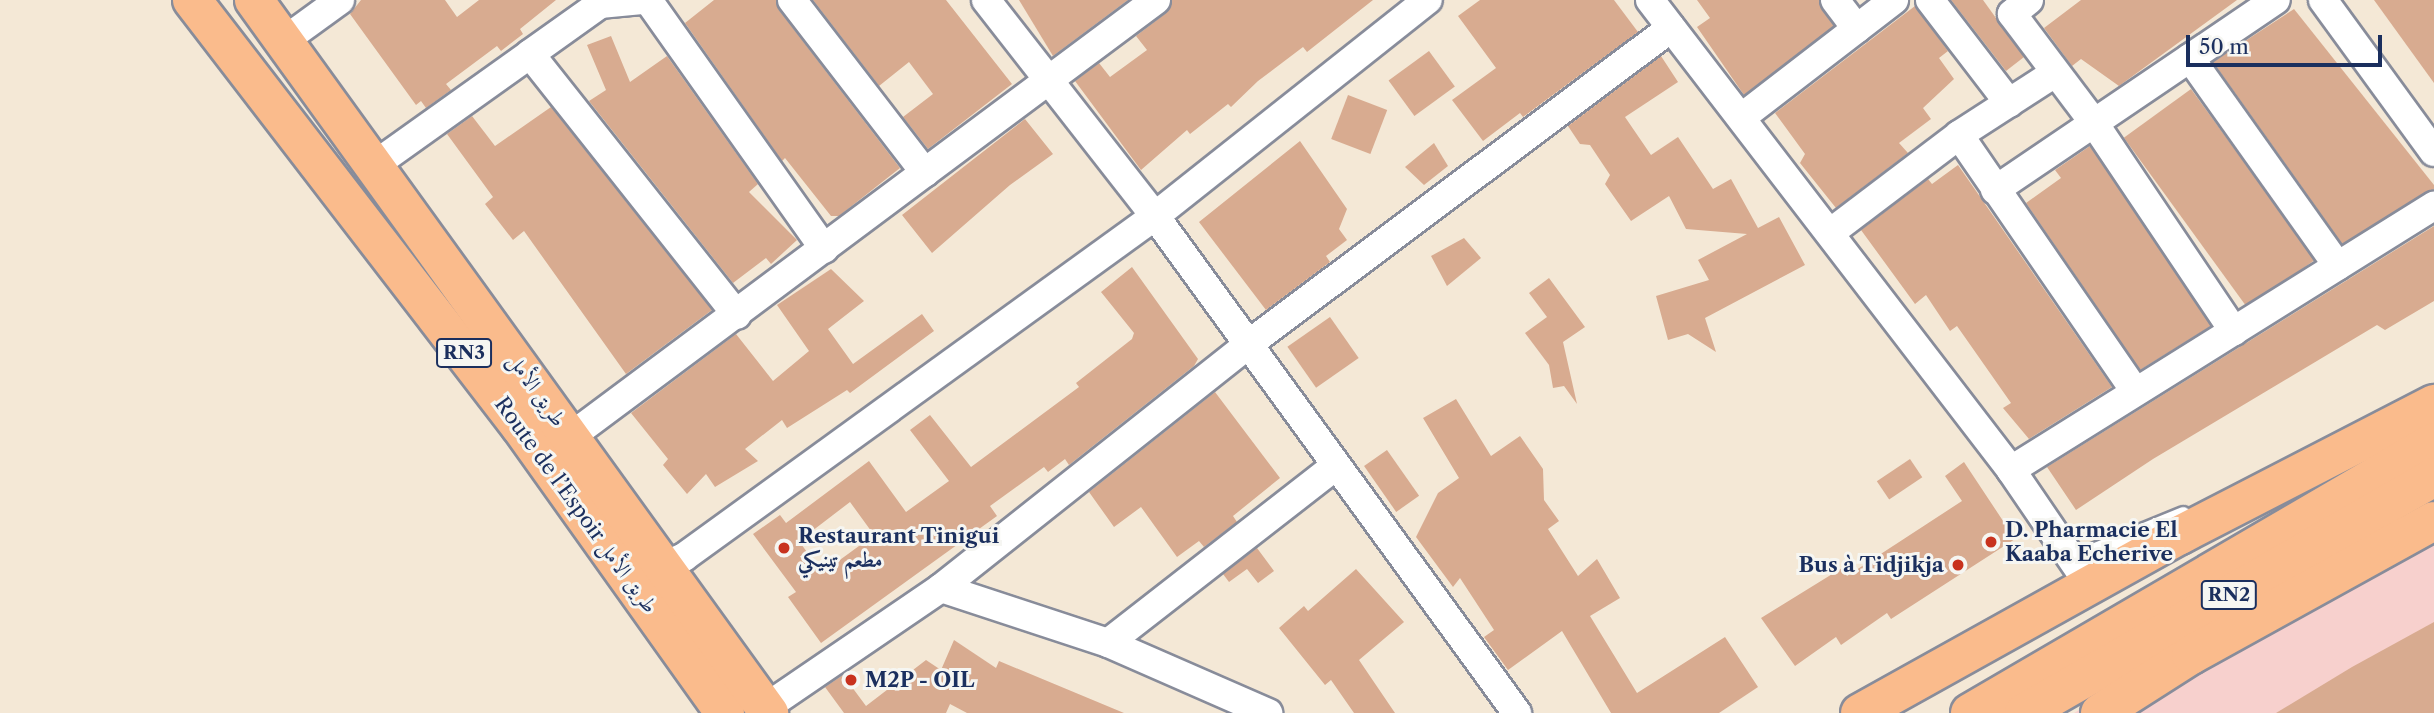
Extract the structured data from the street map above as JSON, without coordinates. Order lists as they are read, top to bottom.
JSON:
{
  "streets": {
    "highway": [
      "RN3",
      "طريق الأمل",
      "Route de l’Espoir طريق الأمل",
      "RN2"
    ]
  },
  "places": [
    "D. Pharmacie El Kaaba Echerive",
    "Restaurant Tinigui مطعم تينيكي",
    "Bus à Tidjikja",
    "M2P - OIL"
  ],
  "scale_bar": "50 m"
}
